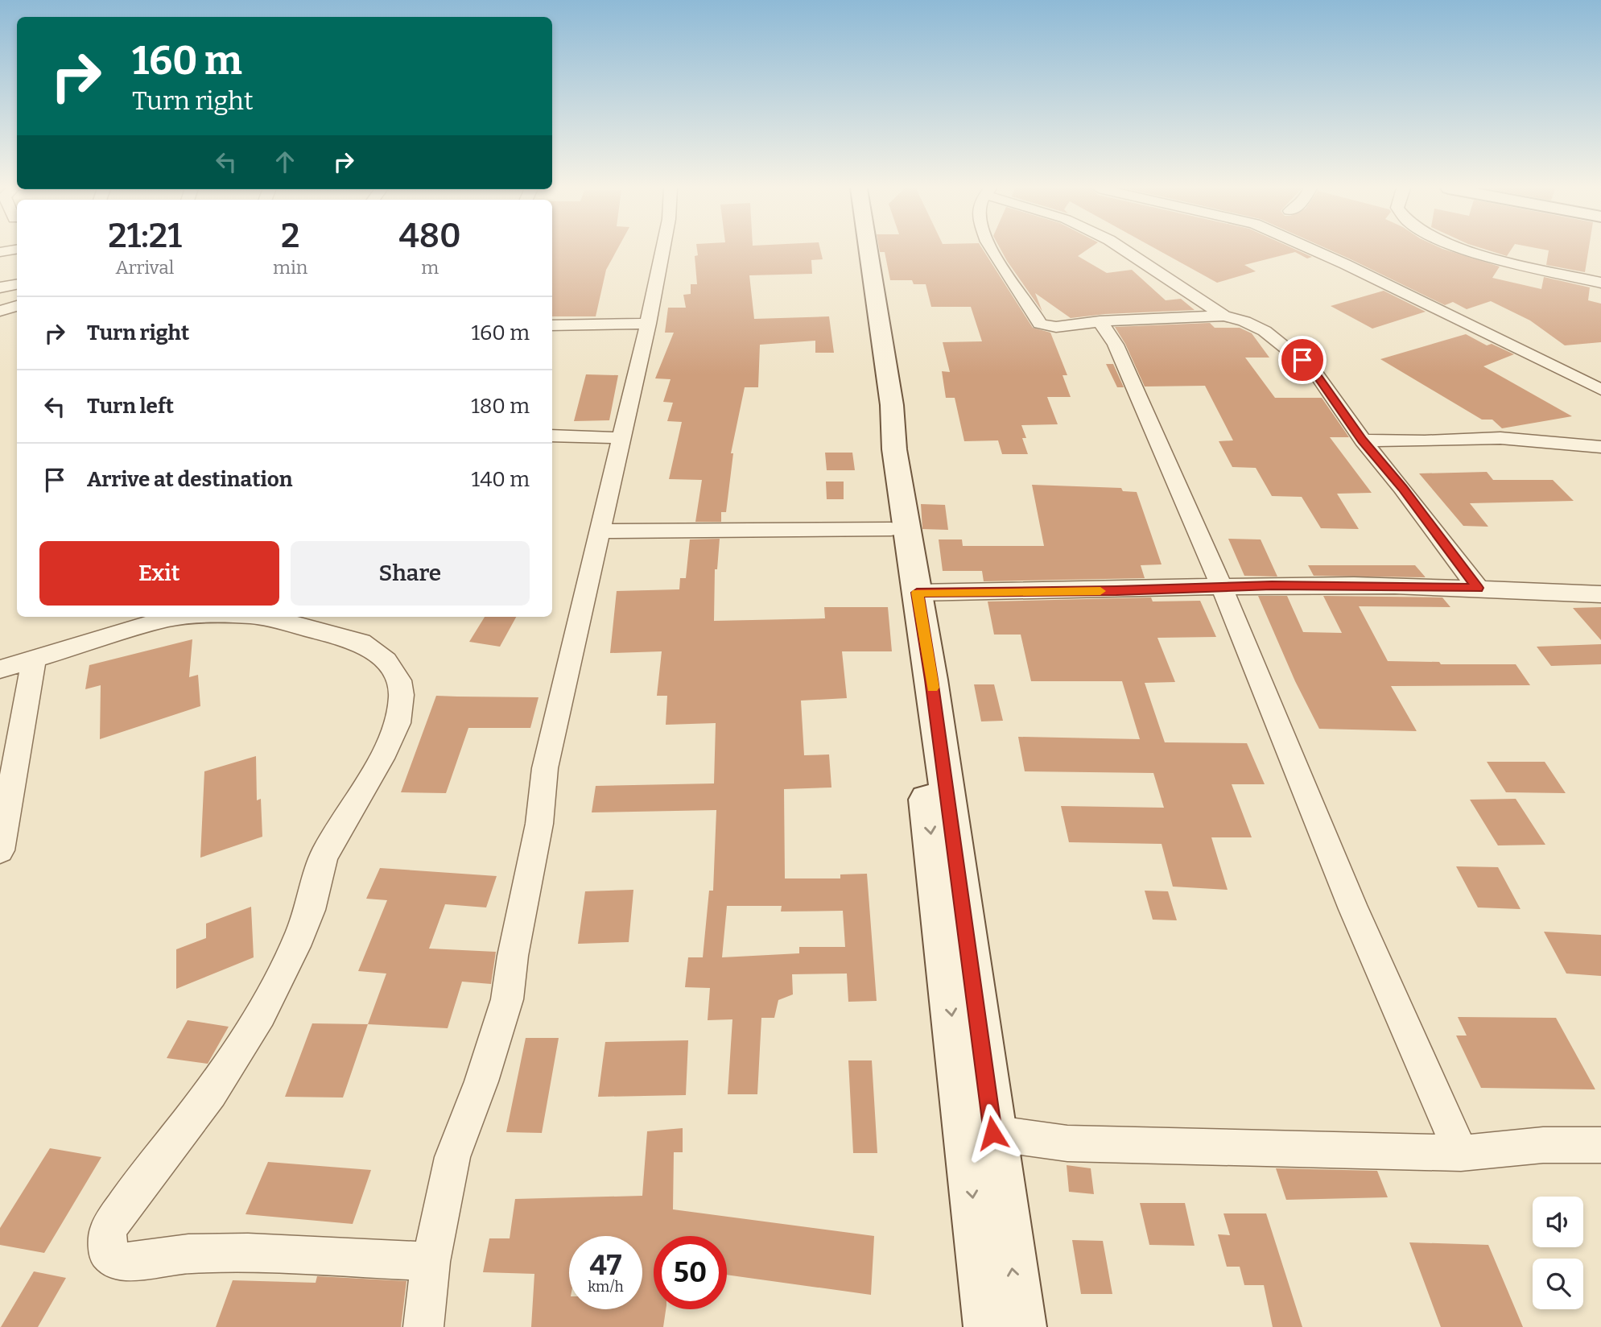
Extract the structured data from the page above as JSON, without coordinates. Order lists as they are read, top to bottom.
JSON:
{
  "page": {
    "turn": ["160 m", "Turn right"],
    "eta": [
      "21:21",
      "Arrival",
      "2",
      "min",
      "480",
      "m"
    ],
    "list": [
      {
        "name": "Turn right",
        "value": "160 m"
      },
      {
        "name": "Turn left",
        "value": "180 m"
      },
      {
        "name": "Arrive at destination",
        "value": "140 m"
      }
    ],
    "buttons": ["Exit", "Share"],
    "speed": "47 km/h",
    "limit": "50"
  }
}
